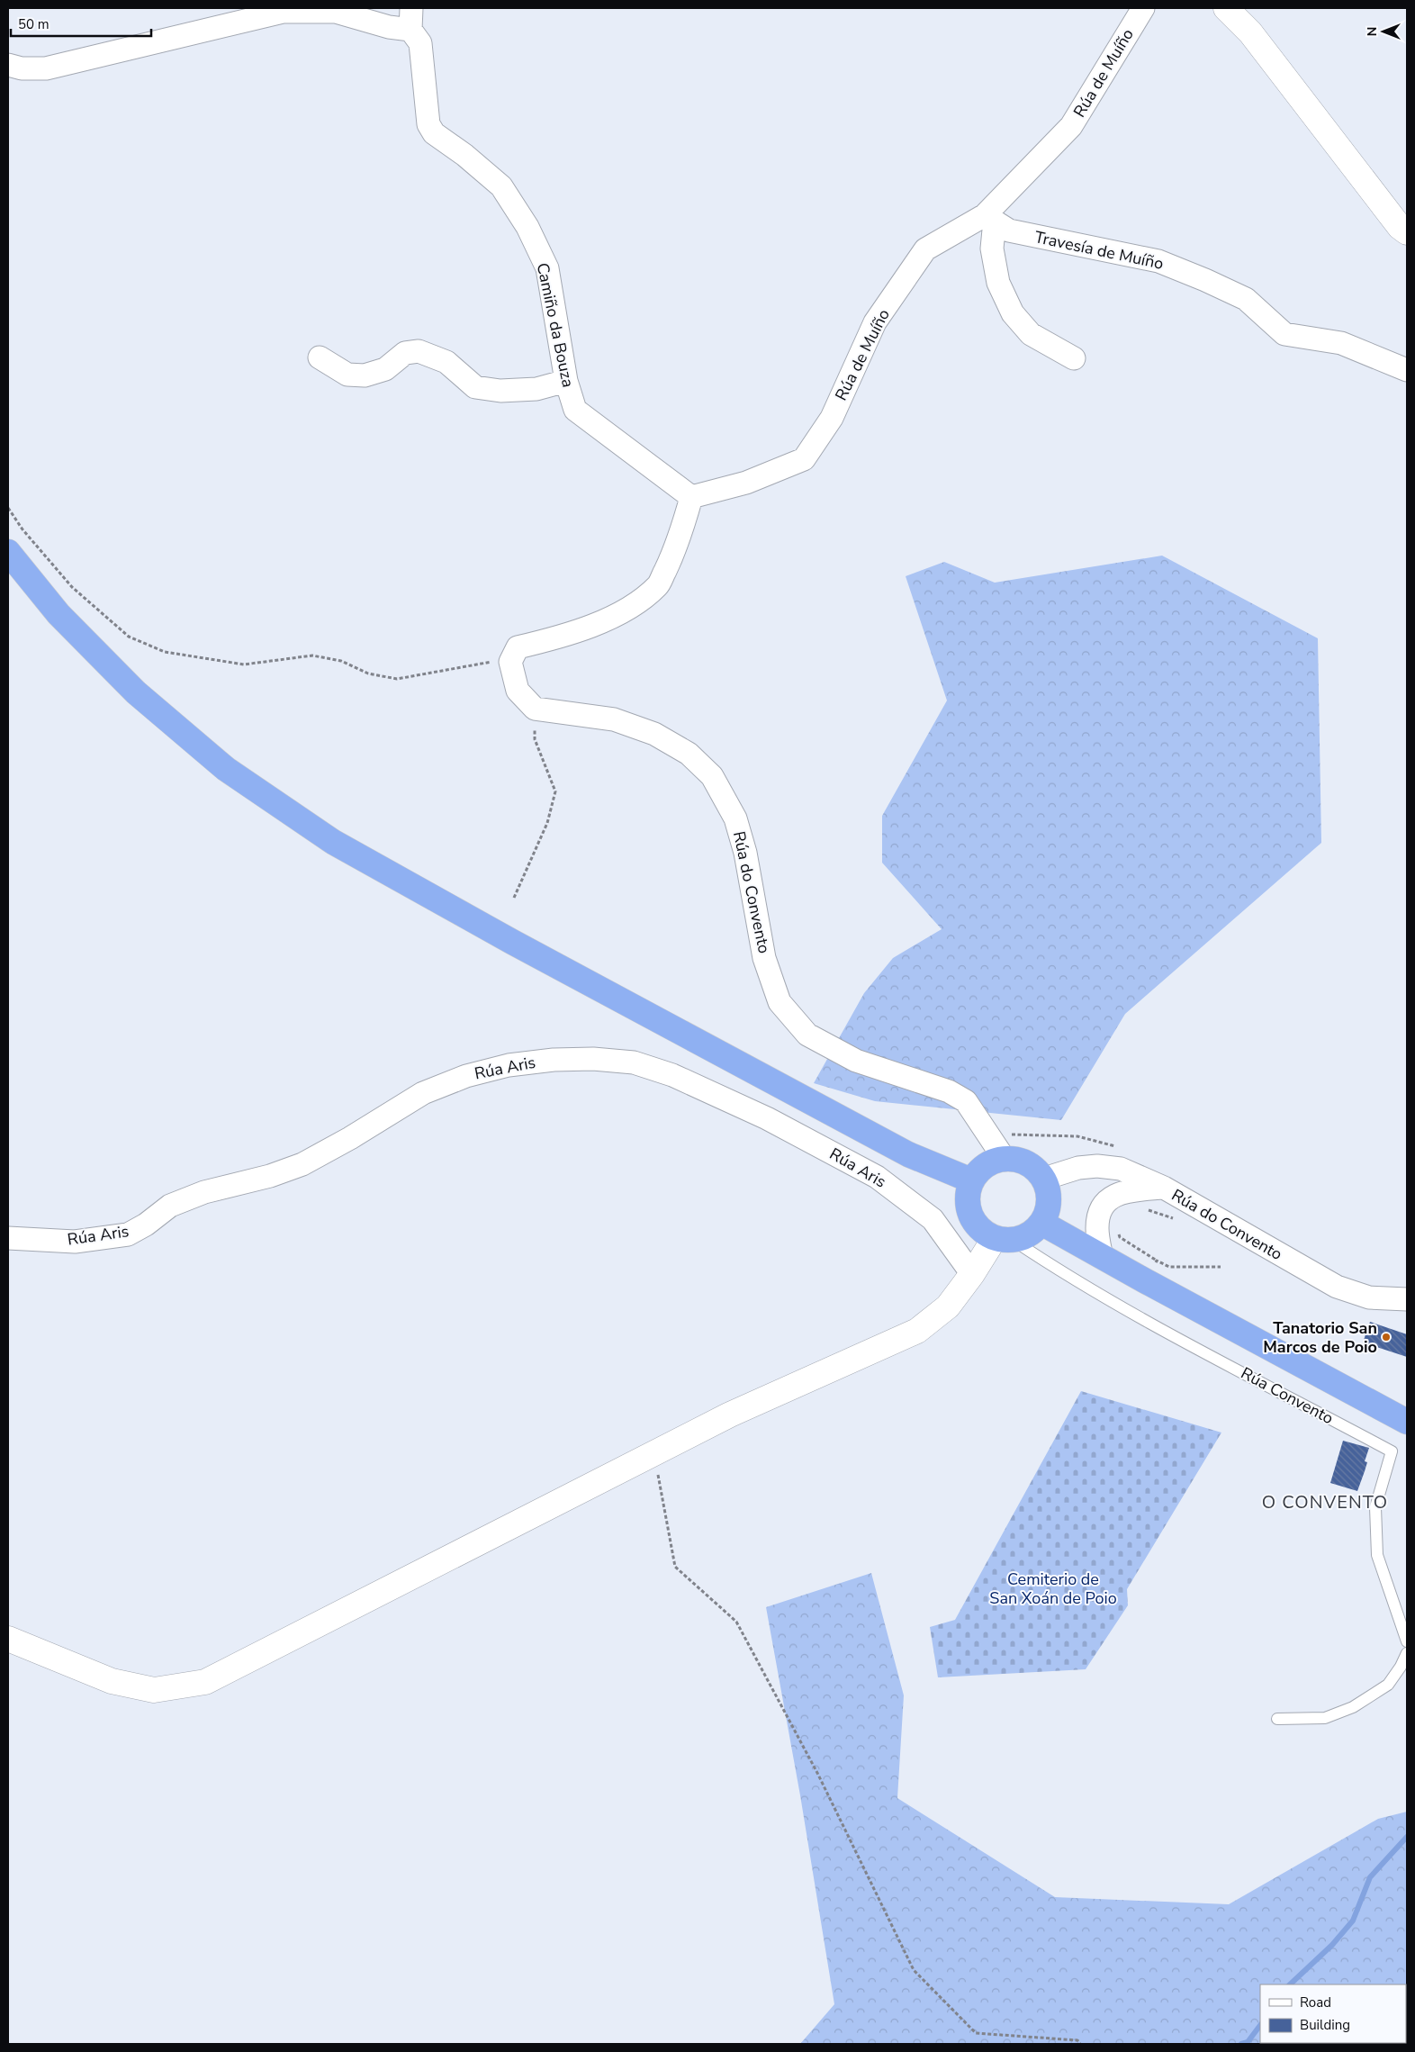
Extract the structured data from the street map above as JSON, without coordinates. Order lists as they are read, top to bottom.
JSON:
{
  "streets": {
    "street": [
      "Rúa de Muíño",
      "Travesía de Muíño",
      "Camiño da Bouza",
      "Rúa do Convento",
      "Rúa Aris"
    ],
    "lane": ["Rúa Convento"]
  },
  "crossings": [
    ["Rúa de Muíño", "Travesía de Muíño"],
    ["Rúa de Muíño", "Camiño da Bouza"],
    ["Rúa do Convento", "Rúa Convento"]
  ],
  "districts": ["O CONVENTO"],
  "parks": ["Cemiterio de San Xoán de Poio"],
  "places": ["Tanatorio San Marcos de Poio"],
  "legend": ["Road", "Building"],
  "scale_bar": "50 m",
  "north": "left"
}
